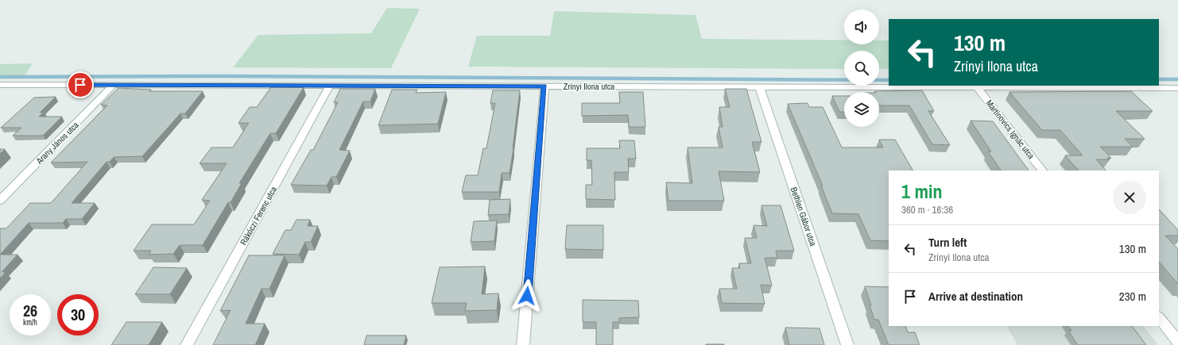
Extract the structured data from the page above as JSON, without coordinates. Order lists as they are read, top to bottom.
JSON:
{
  "streets": {
    "street": [
      "Zrínyi Ilona utca",
      "Martinovics Ignác utca",
      "Arany János utca",
      "Rákóczi Ferenc utca",
      "Bethlen Gábor utca"
    ]
  },
  "crossings": [
    ["Zrínyi Ilona utca", "Martinovics Ignác utca"],
    ["Zrínyi Ilona utca", "Arany János utca"],
    ["Zrínyi Ilona utca", "Rákóczi Ferenc utca"],
    ["Zrínyi Ilona utca", "Bethlen Gábor utca"]
  ],
  "page": {
    "turn": ["130 m", "Zrínyi Ilona utca"],
    "heading": ["1 min", "360 m · 16:36"],
    "list": [
      {
        "name": "Turn left",
        "note": "Zrínyi Ilona utca",
        "value": "130 m"
      },
      {
        "name": "Arrive at destination",
        "value": "230 m"
      }
    ],
    "speed": "26 km/h",
    "limit": "30"
  }
}
